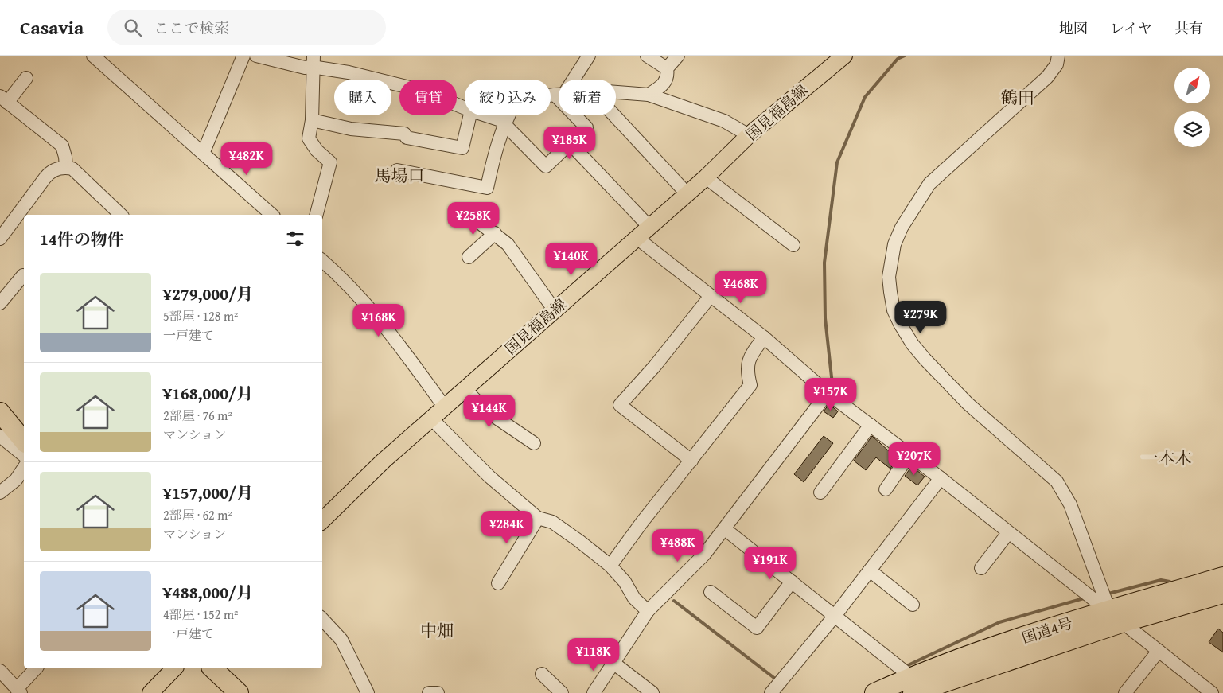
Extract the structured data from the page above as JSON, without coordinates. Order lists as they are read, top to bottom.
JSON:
{
  "streets": {
    "highway": ["国道4号"],
    "main road": ["国見福島線"]
  },
  "districts": [
    "鶴田",
    "馬場口",
    "一本木",
    "中畑"
  ],
  "north": "top right",
  "page": {
    "header": "Casavia",
    "search": "ここで検索",
    "nav": ["地図", "レイヤ", "共有"],
    "chip": [
      "購入",
      "賃貸",
      "絞り込み",
      "新着"
    ],
    "price": [
      "¥185K",
      "¥482K",
      "¥258K",
      "¥140K",
      "¥468K",
      "¥279K",
      "¥168K",
      "¥157K",
      "¥144K",
      "¥207K",
      "¥284K",
      "¥488K",
      "¥191K",
      "¥118K"
    ],
    "heading": "14件の物件",
    "list": [
      {
        "name": "¥279,000/月",
        "note": "5部屋 · 128 m² · 一戸建て"
      },
      {
        "name": "¥168,000/月",
        "note": "2部屋 · 76 m² · マンション"
      },
      {
        "name": "¥157,000/月",
        "note": "2部屋 · 62 m² · マンション"
      },
      {
        "name": "¥488,000/月",
        "note": "4部屋 · 152 m² · 一戸建て"
      }
    ]
  }
}
